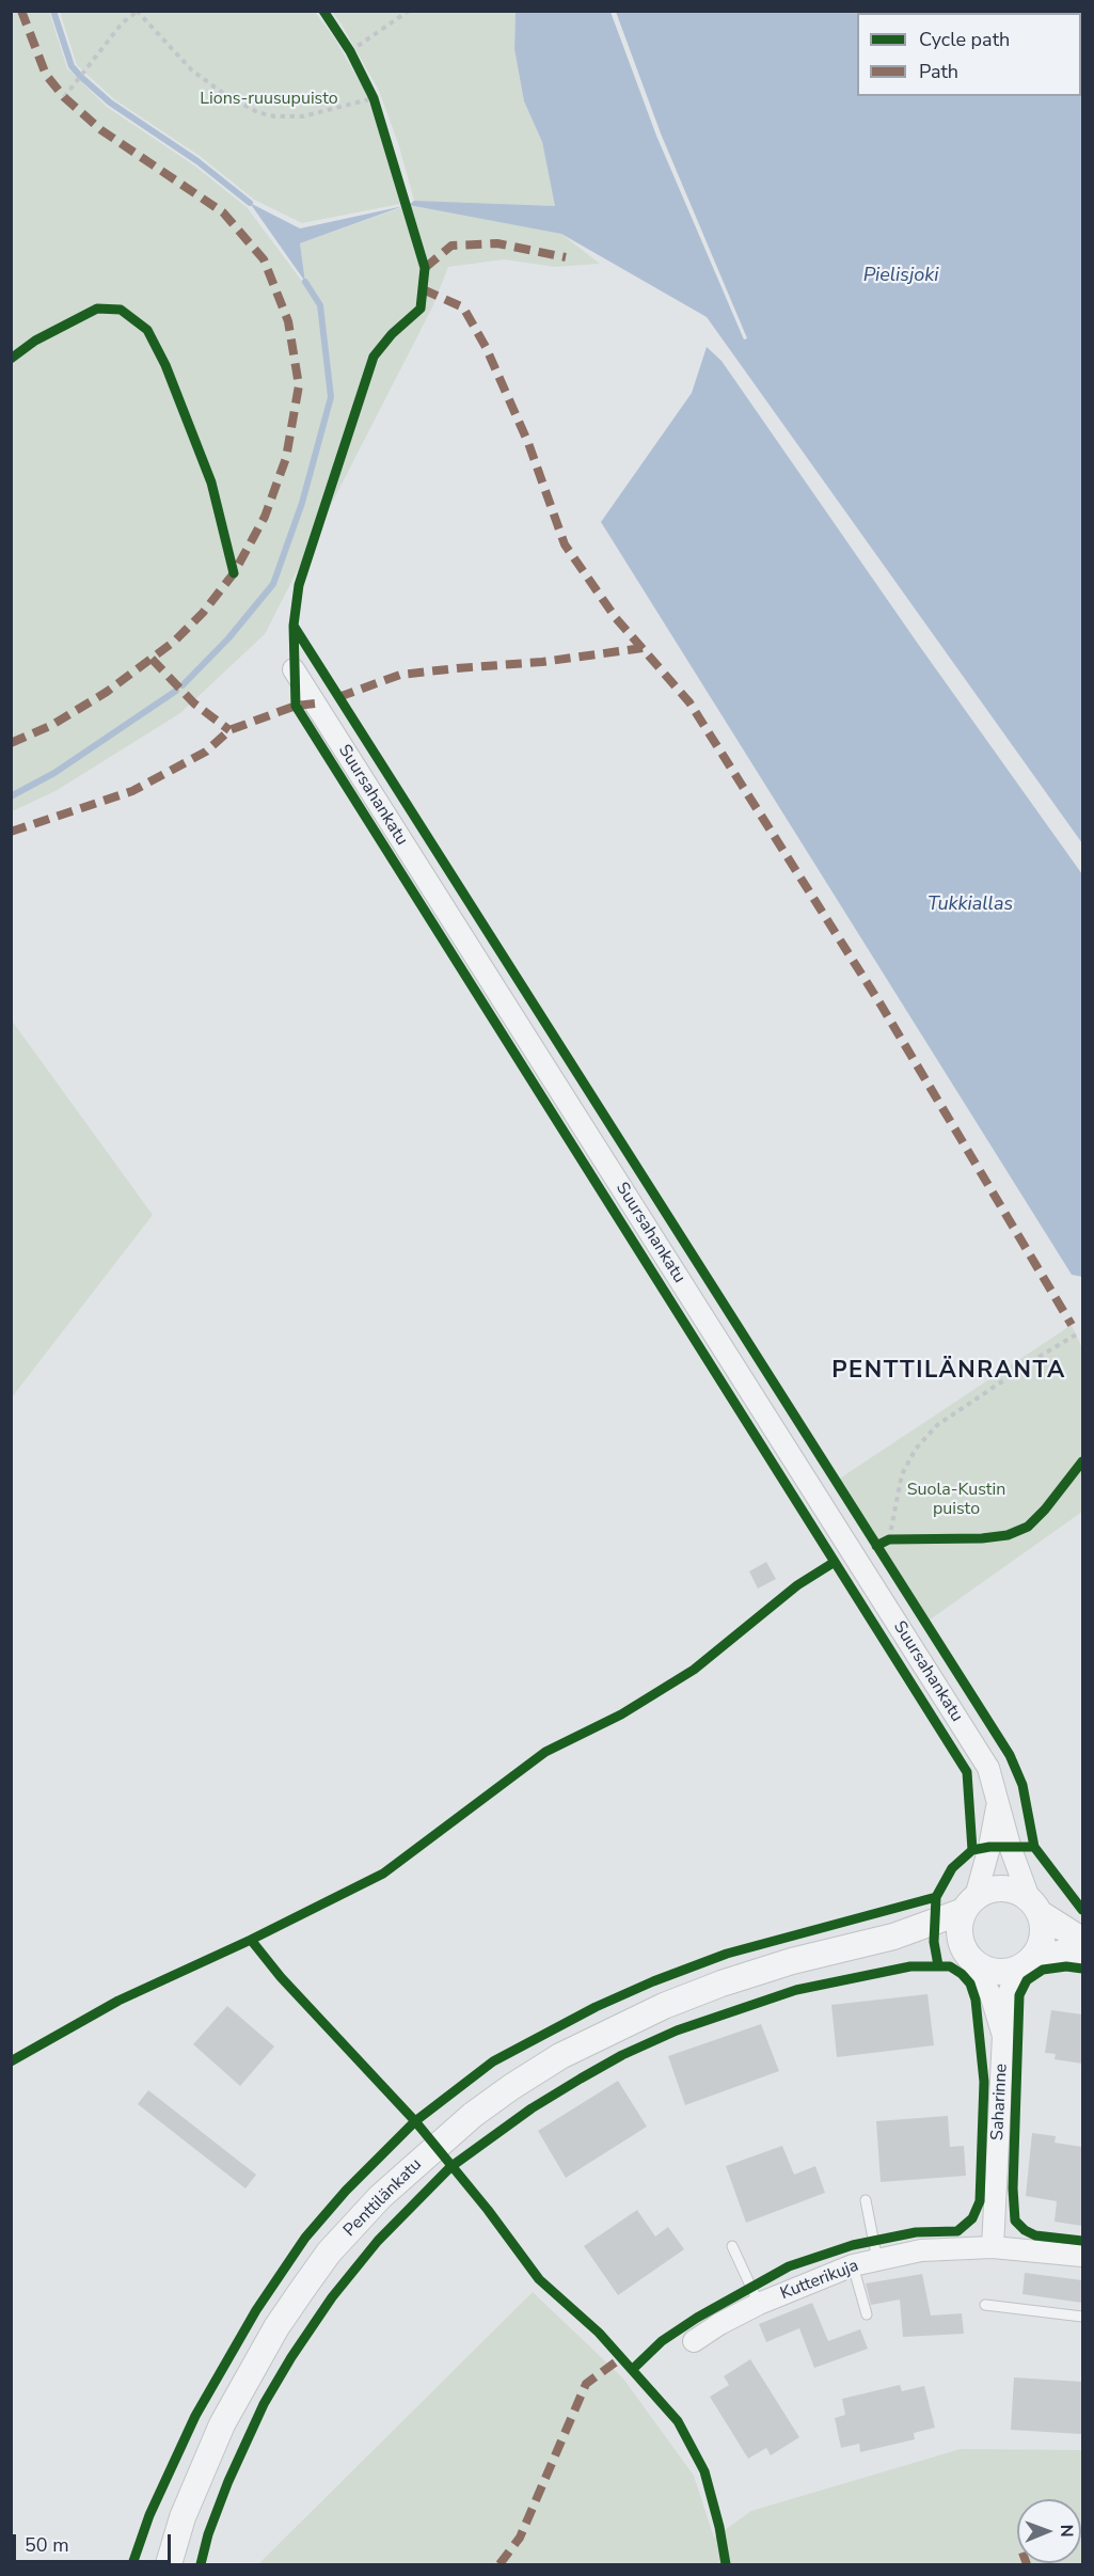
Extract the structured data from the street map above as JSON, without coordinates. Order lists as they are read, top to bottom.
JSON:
{
  "streets": {
    "street": [
      "Suursahankatu",
      "Saharinne",
      "Penttilänkatu",
      "Kutterikuja"
    ]
  },
  "crossings": [
    ["Suursahankatu", "Saharinne"],
    ["Suursahankatu", "Penttilänkatu"],
    ["Saharinne", "Penttilänkatu"],
    ["Saharinne", "Kutterikuja"]
  ],
  "districts": ["PENTTILÄNRANTA"],
  "water": ["Pielisjoki", "Tukkiallas"],
  "parks": ["Lions-ruusupuisto", "Suola-Kustin puisto"],
  "legend": ["Cycle path", "Path"],
  "scale_bar": "50 m",
  "north": "right"
}
